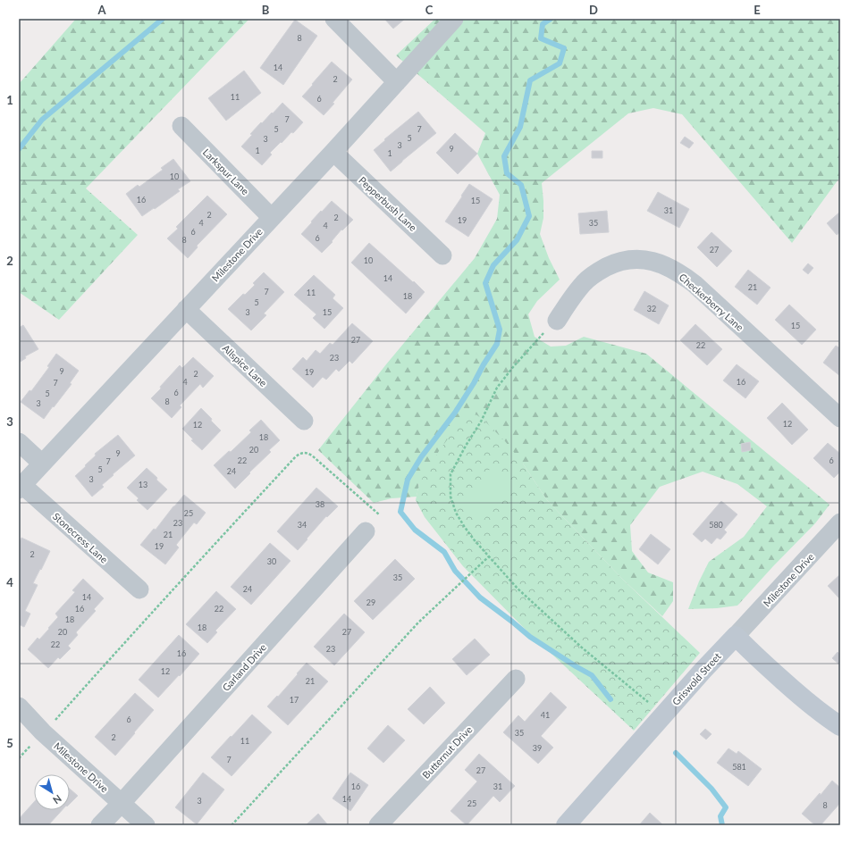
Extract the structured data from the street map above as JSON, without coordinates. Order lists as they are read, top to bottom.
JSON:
{
  "streets": {
    "main road": ["Griswold Street"],
    "street": [
      "Larkspur Lane",
      "Pepperbush Lane",
      "Milestone Drive",
      "Checkerberry Lane",
      "Allspice Lane",
      "Stonecress Lane",
      "Garland Drive",
      "Butternut Drive"
    ]
  },
  "crossings": [
    ["Larkspur Lane", "Milestone Drive"],
    ["Pepperbush Lane", "Milestone Drive"],
    ["Milestone Drive", "Allspice Lane"],
    ["Milestone Drive", "Stonecress Lane"],
    ["Milestone Drive", "Garland Drive"],
    ["Milestone Drive", "Griswold Street"]
  ],
  "house_numbers": [
    "8",
    "14",
    "2",
    "11",
    "6",
    "7",
    "5",
    "7",
    "5",
    "3",
    "3",
    "9",
    "1",
    "1",
    "10",
    "16",
    "15",
    "31",
    "2",
    "2",
    "19",
    "4",
    "35",
    "4",
    "6",
    "6",
    "8",
    "27",
    "10",
    "14",
    "21",
    "7",
    "11",
    "18",
    "5",
    "32",
    "3",
    "15",
    "15",
    "27",
    "22",
    "23",
    "9",
    "19",
    "2",
    "4",
    "16",
    "7",
    "6",
    "5",
    "8",
    "3",
    "12",
    "12",
    "18",
    "20",
    "9",
    "22",
    "6",
    "7",
    "5",
    "24",
    "3",
    "13",
    "38",
    "25",
    "23",
    "34",
    "580",
    "21",
    "19",
    "2",
    "30",
    "35",
    "24",
    "14",
    "29",
    "16",
    "22",
    "18",
    "18",
    "20",
    "27",
    "22",
    "23",
    "16",
    "12",
    "21",
    "17",
    "41",
    "6",
    "35",
    "2",
    "11",
    "39",
    "7",
    "581",
    "27",
    "16",
    "31",
    "14",
    "3",
    "25",
    "8"
  ],
  "north": "bottom right",
  "grid": {
    "columns": [
      "A",
      "B",
      "C",
      "D",
      "E"
    ],
    "rows": [
      "1",
      "2",
      "3",
      "4",
      "5"
    ]
  }
}
